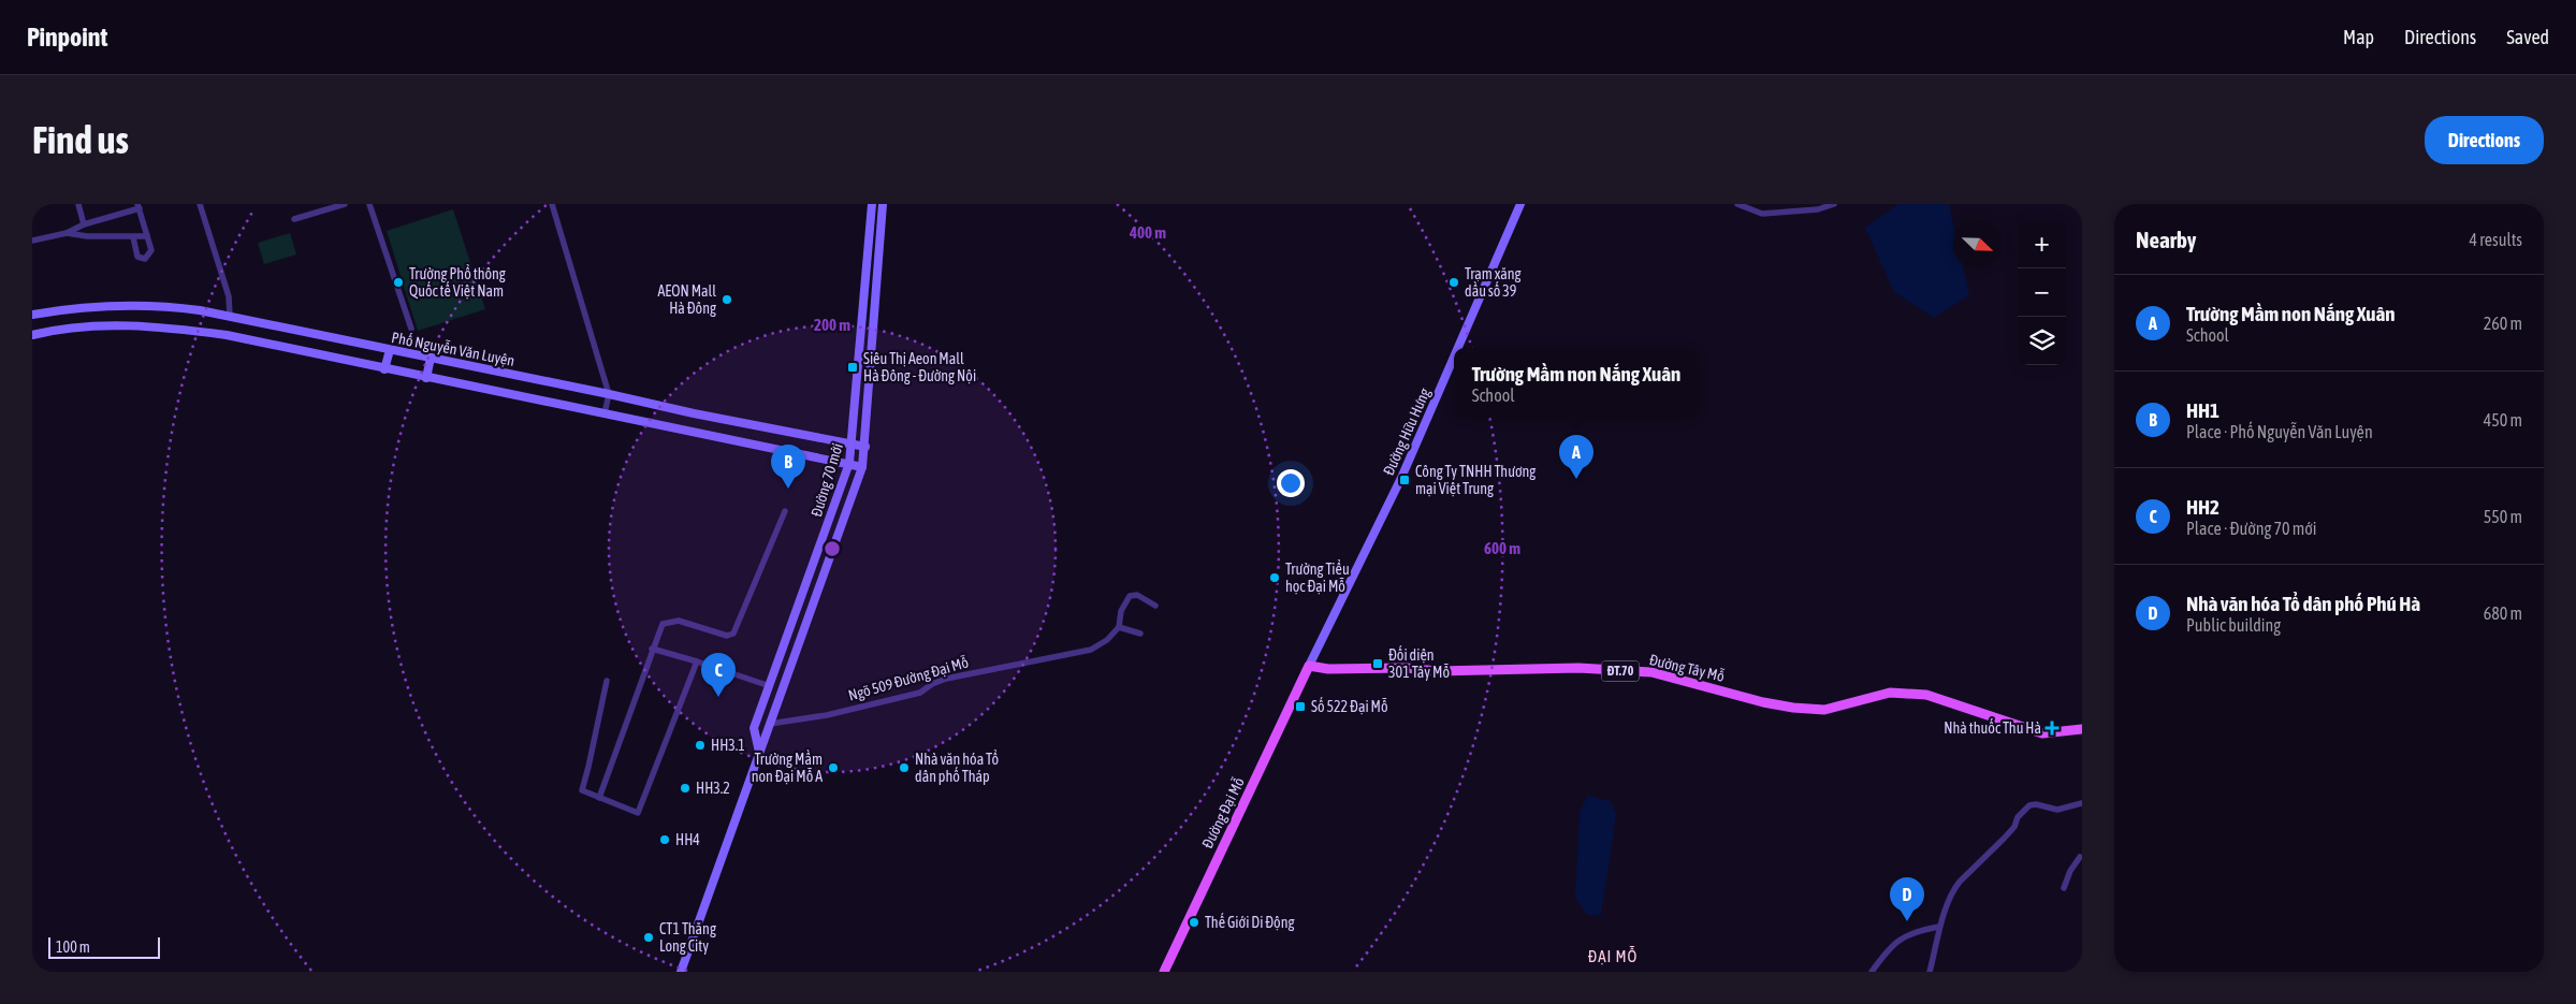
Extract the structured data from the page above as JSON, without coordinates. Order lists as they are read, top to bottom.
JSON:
{
  "streets": {
    "main road": [
      "Phố Nguyễn Văn Luyện",
      "Đường Hữu Hưng",
      "Đường 70 mới",
      "Đường Tây Mỗ",
      "ĐT.70",
      "Đường Đại Mỗ"
    ],
    "street": ["Ngõ 509 Đường Đại Mỗ"]
  },
  "crossings": [
    ["Phố Nguyễn Văn Luyện", "Đường 70 mới"],
    ["Đường Hữu Hưng", "Đường Tây Mỗ"],
    ["Đường Hữu Hưng", "Đường Đại Mỗ"],
    ["Đường 70 mới", "Ngõ 509 Đường Đại Mỗ"],
    ["Đường Tây Mỗ", "Đường Đại Mỗ"]
  ],
  "districts": ["ĐẠI MỖ"],
  "places": {
    "other": [
      "Trường Phổ thông Quốc tế Việt Nam",
      "Trạm xăng dầu số 39",
      "AEON Mall Hà Đông",
      "Trường Tiểu học Đại Mỗ",
      "HH3.1",
      "Trường Mầm non Đại Mỗ A",
      "Nhà văn hóa Tổ dân phố Tháp",
      "HH3.2",
      "HH4",
      "Thế Giới Di Động",
      "CT1 Thăng Long City"
    ],
    "transit": [
      "Siêu Thị Aeon Mall Hà Đông - Đường Nội",
      "Công Ty TNHH Thương mại Việt Trung",
      "Đối diện 301 Tây Mỗ",
      "Số 522 Đại Mỗ"
    ],
    "health": ["Nhà thuốc Thu Hà"]
  },
  "scale_bar": "100 m",
  "north": "bottom right",
  "page": {
    "header": "Pinpoint",
    "nav": ["Map", "Directions", "Saved"],
    "buttons": "Directions",
    "title": "Find us",
    "heading": ["Nearby", "4 results"],
    "map_buttons": ["+", "−"],
    "list": [
      {
        "mark": "A",
        "name": "Trường Mầm non Nắng Xuân",
        "note": "School",
        "value": "260 m"
      },
      {
        "mark": "B",
        "name": "HH1",
        "note": "Place · Phố Nguyễn Văn Luyện",
        "value": "450 m"
      },
      {
        "mark": "C",
        "name": "HH2",
        "note": "Place · Đường 70 mới",
        "value": "550 m"
      },
      {
        "mark": "D",
        "name": "Nhà văn hóa Tổ dân phố Phú Hà",
        "note": "Public building",
        "value": "680 m"
      }
    ],
    "popup": ["Trường Mầm non Nắng Xuân", "School"],
    "pins": [
      "A",
      "B",
      "C",
      "D"
    ],
    "scale": "100 m"
  },
  "rings": ["400 m", "200 m", "600 m"]
}
